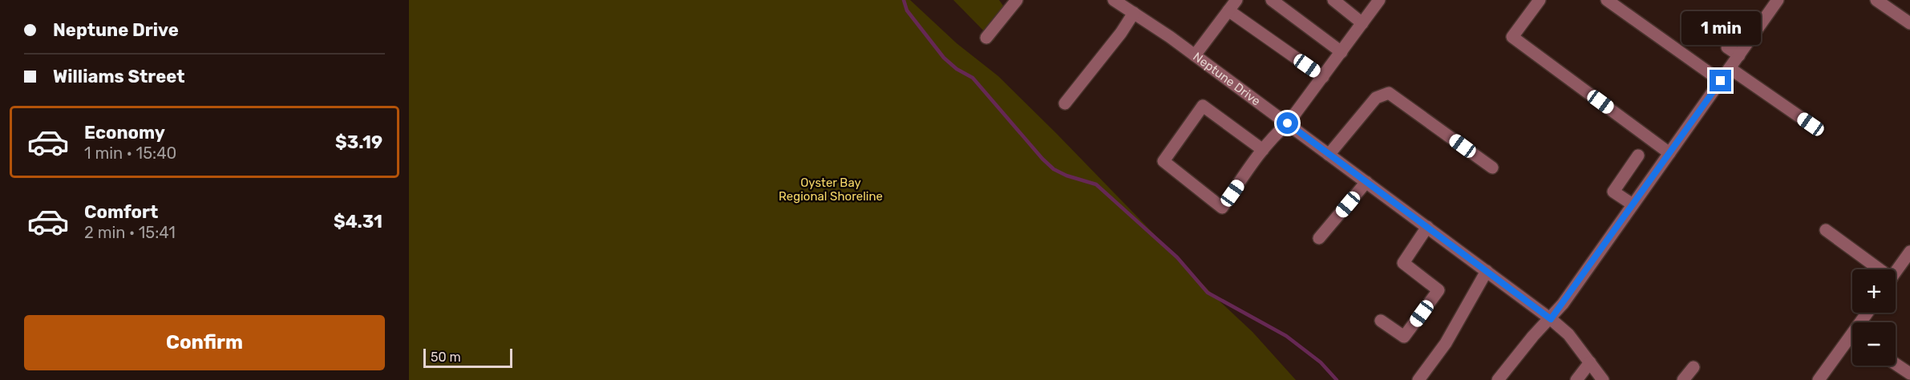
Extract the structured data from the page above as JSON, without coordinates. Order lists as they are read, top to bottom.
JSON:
{
  "streets": {
    "street": ["Neptune Drive"]
  },
  "parks": ["Oyster Bay Regional Shoreline"],
  "scale_bar": "50 m",
  "page": {
    "banner": ["Neptune Drive", "Williams Street"],
    "bubble": "1 min",
    "list": [
      {
        "name": "Economy",
        "note": "1 min · 15:40",
        "value": "$3.19"
      },
      {
        "name": "Comfort",
        "note": "2 min · 15:41",
        "value": "$4.31"
      }
    ],
    "map_buttons": ["+", "−"],
    "buttons": "Confirm",
    "scale": "50 m"
  }
}
